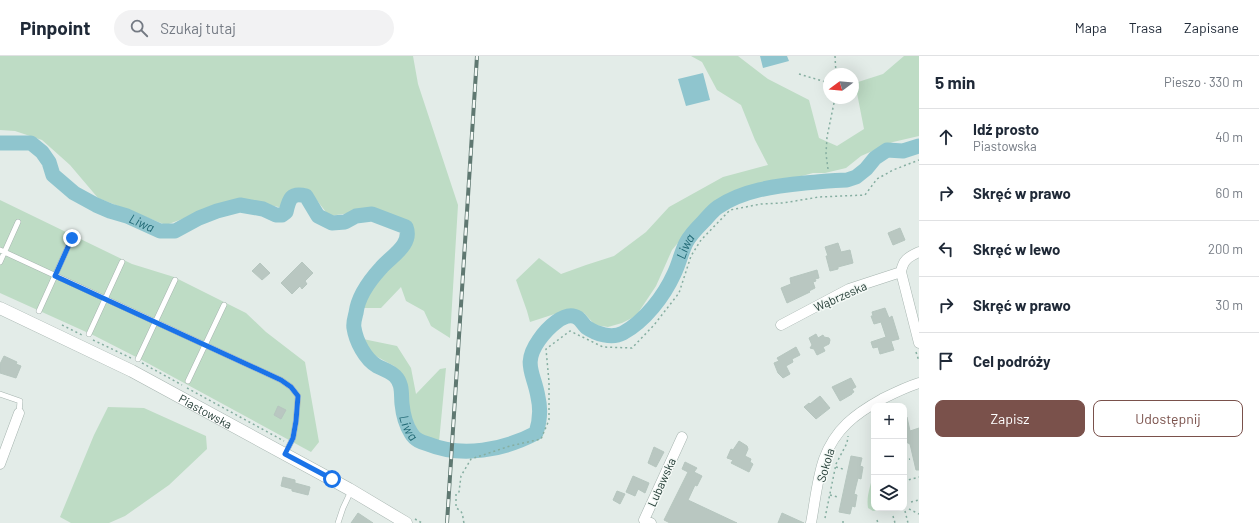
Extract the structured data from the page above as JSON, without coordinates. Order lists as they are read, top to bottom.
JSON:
{
  "streets": {
    "street": [
      "Wąbrzeska",
      "Piastowska",
      "Sokola",
      "Lubawska"
    ]
  },
  "water": ["Liwa"],
  "north": "left",
  "page": {
    "header": "Pinpoint",
    "search": "Szukaj tutaj",
    "nav": ["Mapa", "Trasa", "Zapisane"],
    "heading": ["5 min", "Pieszo · 330 m"],
    "list": [
      ["Idź prosto", "Piastowska", "40 m"],
      ["Skręć w prawo", "60 m"],
      ["Skręć w lewo", "200 m"],
      ["Skręć w prawo", "30 m"],
      "Cel podróży"
    ],
    "buttons": ["Zapisz", "Udostępnij"],
    "map_buttons": ["+", "−"]
  }
}
